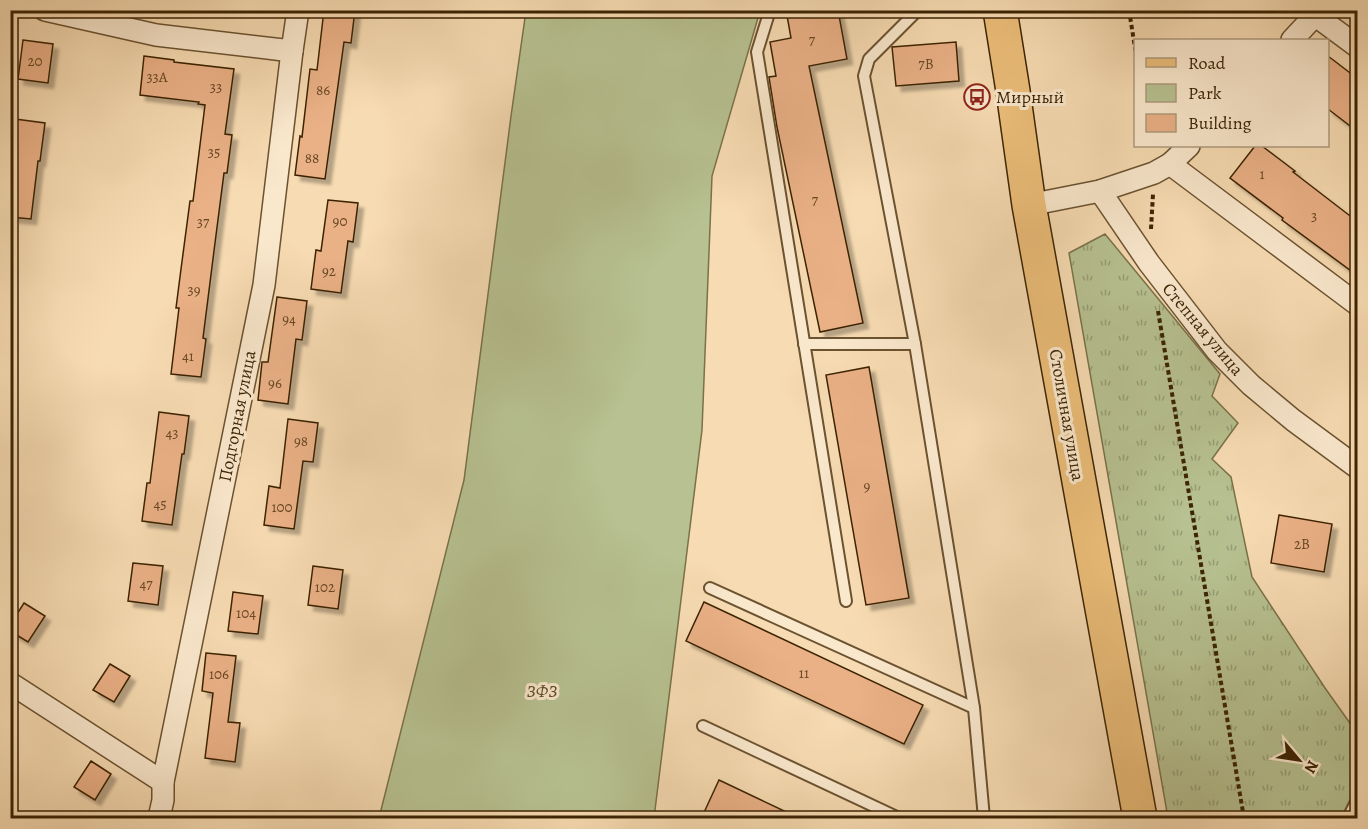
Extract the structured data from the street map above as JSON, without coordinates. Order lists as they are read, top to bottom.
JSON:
{
  "streets": {
    "main road": ["Столичная улица"],
    "street": ["Степная улица", "Подгорная улица"]
  },
  "parks": ["ЗФЗ"],
  "places": {
    "bus stop": ["Мирный"]
  },
  "house_numbers": [
    "7",
    "20",
    "7В",
    "33А",
    "33",
    "86",
    "35",
    "88",
    "1",
    "7",
    "3",
    "90",
    "37",
    "92",
    "39",
    "94",
    "41",
    "96",
    "43",
    "98",
    "9",
    "45",
    "100",
    "2В",
    "47",
    "102",
    "104",
    "11",
    "106"
  ],
  "legend": ["Road", "Park", "Building"],
  "north": "bottom right"
}
